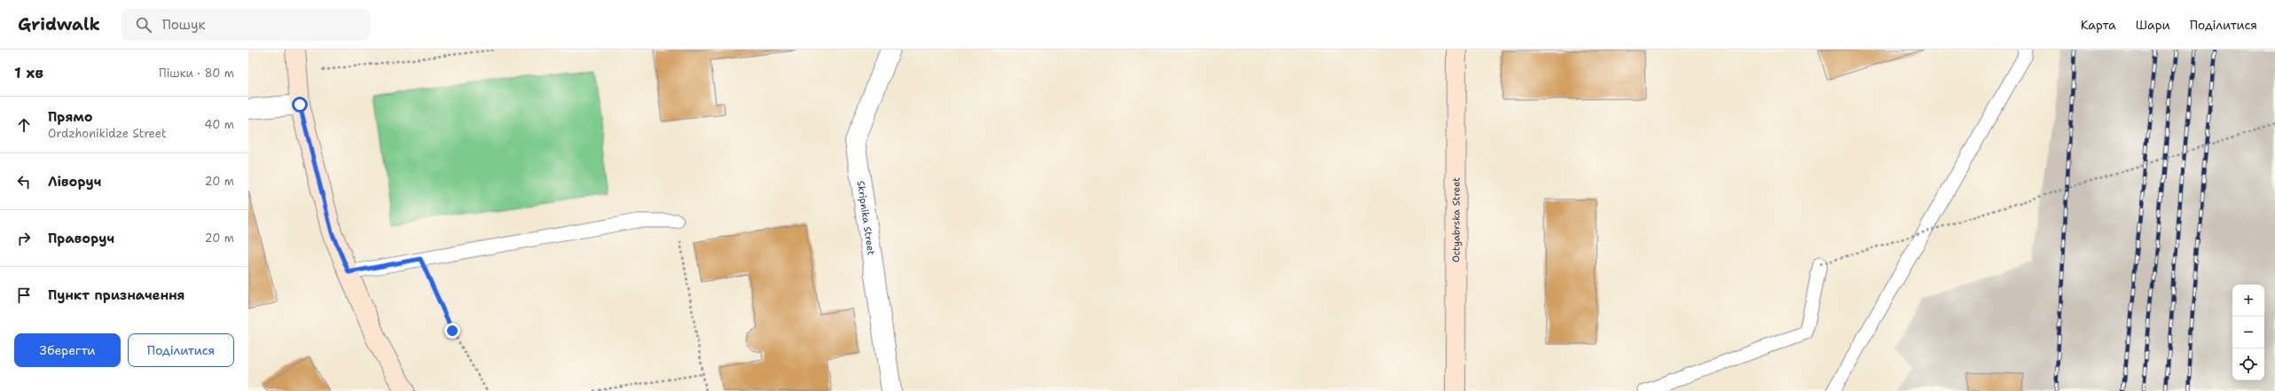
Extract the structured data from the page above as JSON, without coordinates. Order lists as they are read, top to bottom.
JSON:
{
  "streets": {
    "main road": ["Octyabrska Street"],
    "street": ["Skripnika Street"]
  },
  "page": {
    "header": "Gridwalk",
    "search": "Пошук",
    "nav": ["Карта", "Шари", "Поділитися"],
    "heading": ["1 хв", "Пішки · 80 m"],
    "list": [
      ["Прямо", "Ordzhonikidze Street", "40 m"],
      ["Ліворуч", "20 m"],
      ["Праворуч", "20 m"],
      "Пункт призначення"
    ],
    "map_buttons": ["+", "−"],
    "buttons": ["Зберегти", "Поділитися"]
  }
}
